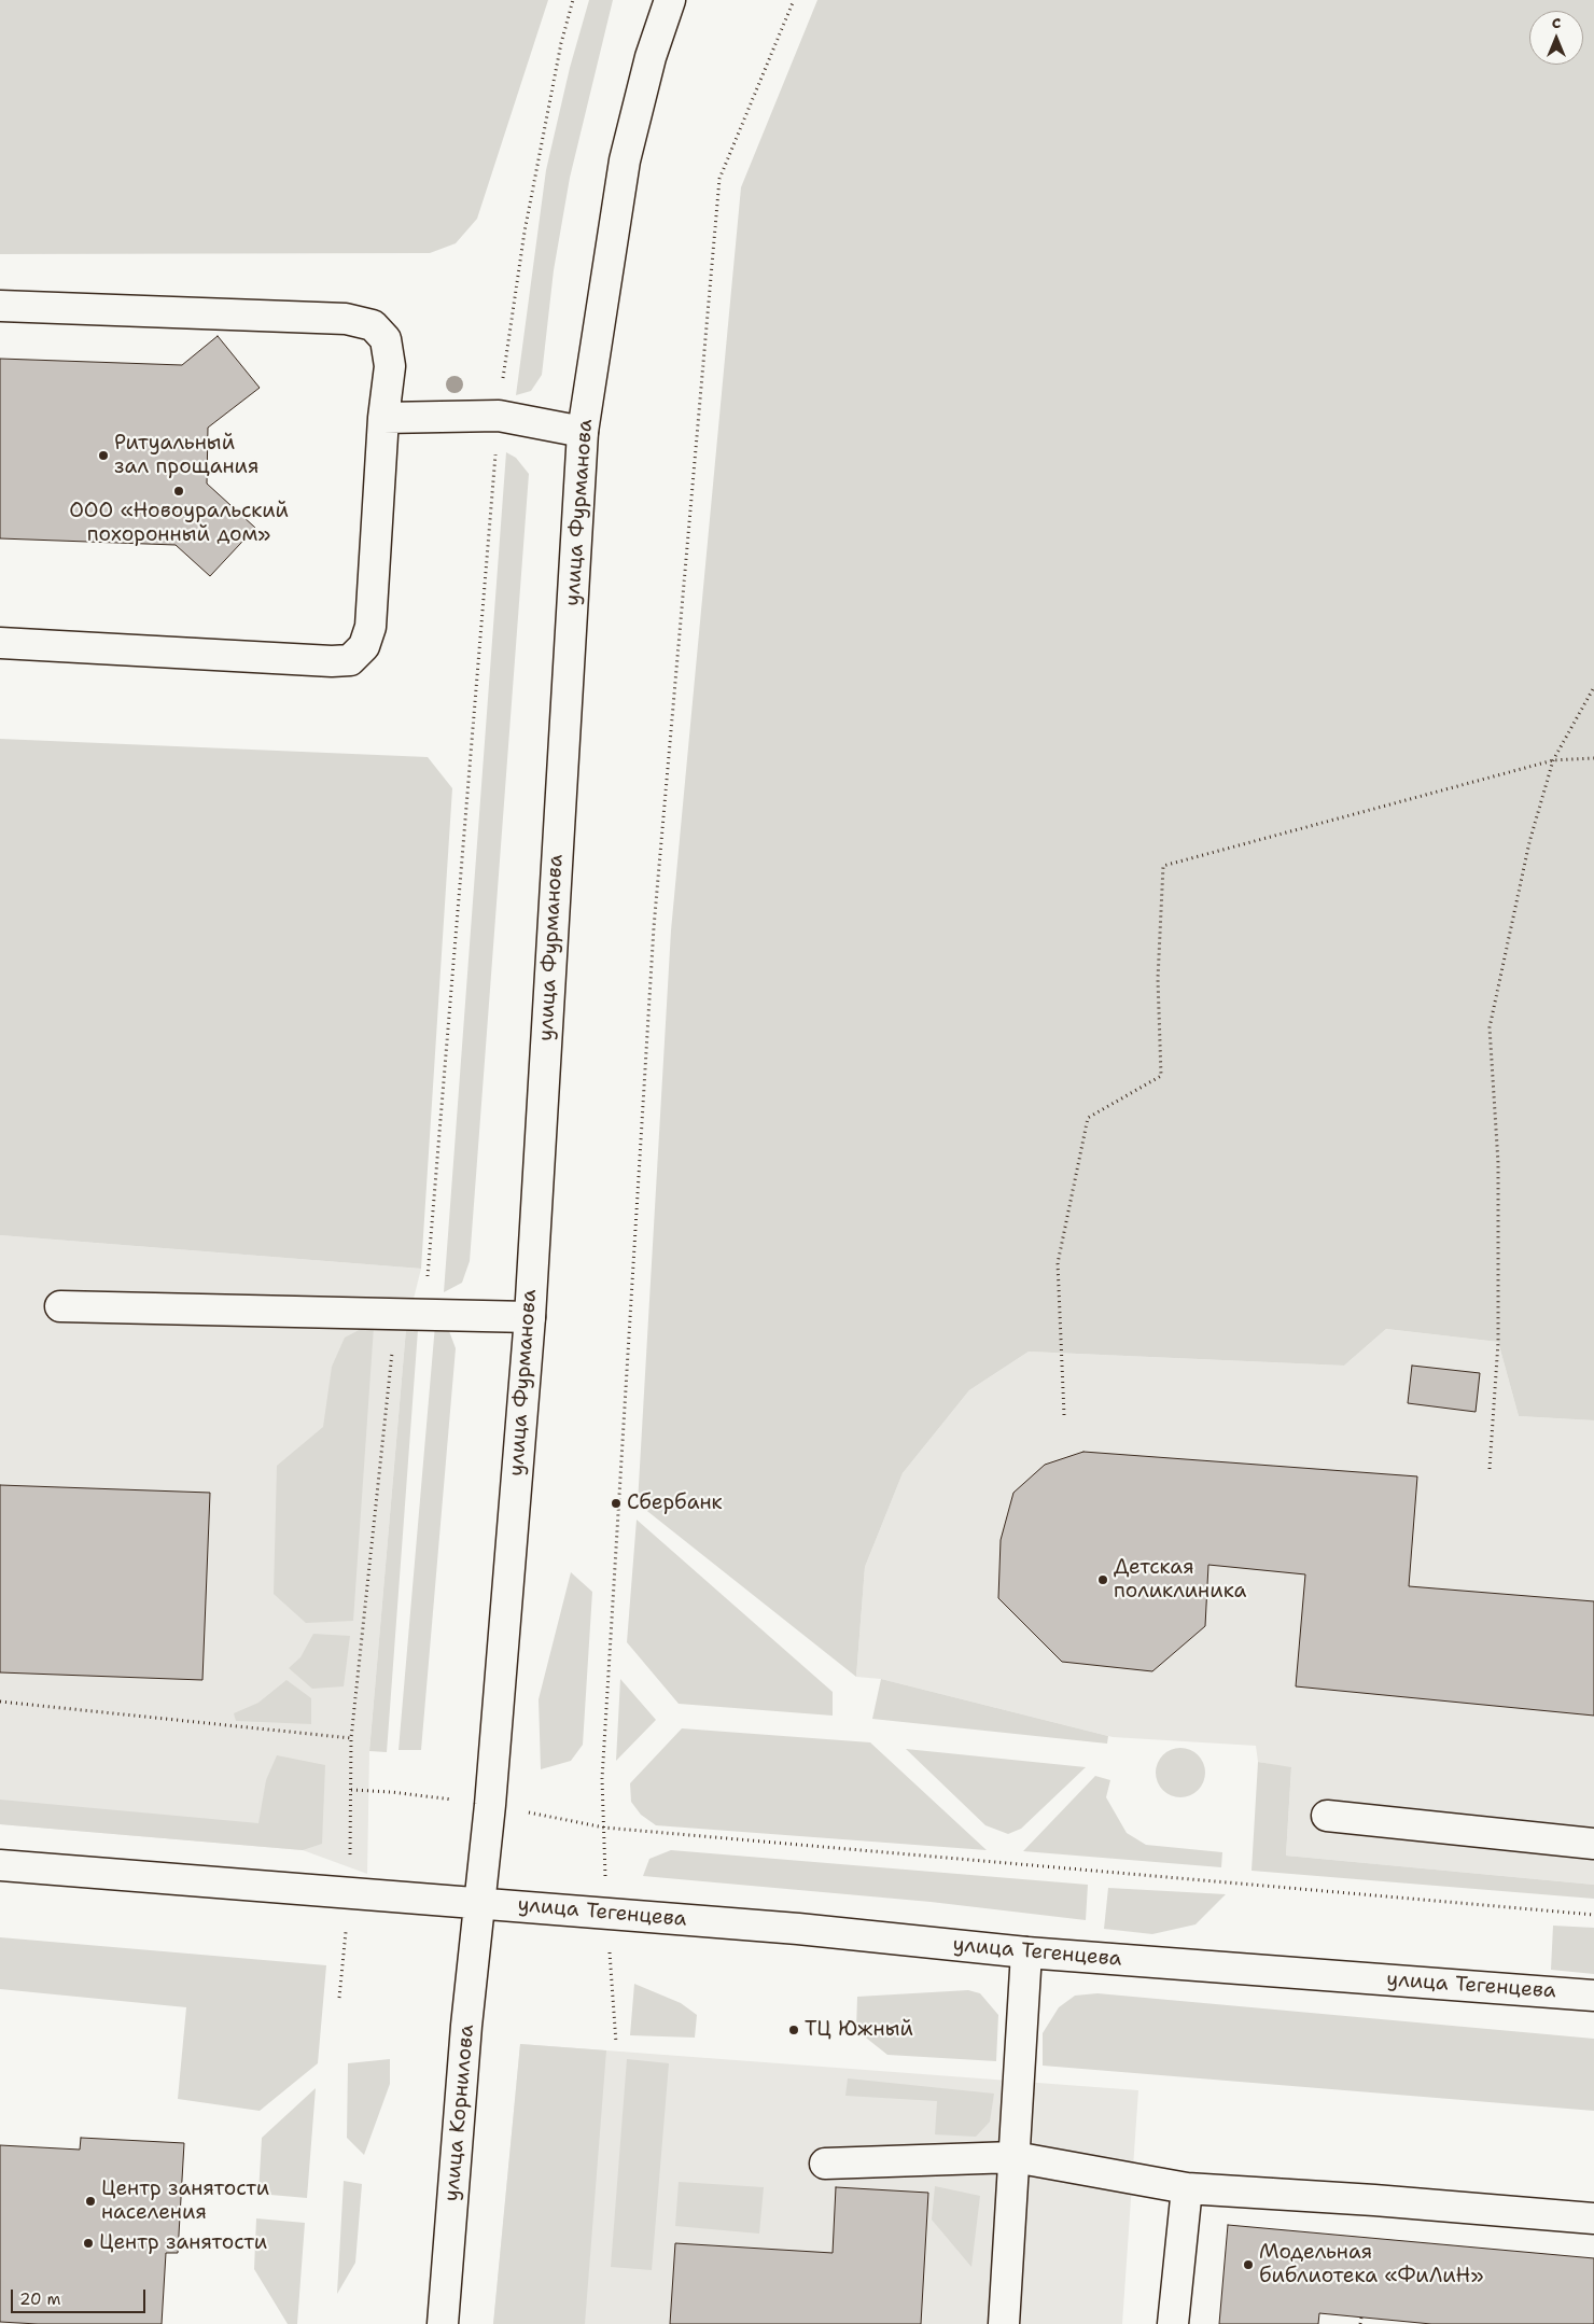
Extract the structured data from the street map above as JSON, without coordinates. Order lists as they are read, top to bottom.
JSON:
{
  "streets": {
    "main road": ["улица Фурманова", "улица Тегенцева", "улица Корнилова"]
  },
  "crossings": [
    ["улица Фурманова", "улица Тегенцева"],
    ["улица Фурманова", "улица Корнилова"],
    ["улица Тегенцева", "улица Корнилова"]
  ],
  "places": [
    "Ритуальный зал прощания",
    "ООО «Новоуральский похоронный дом»",
    "Сбербанк",
    "Детская поликлиника",
    "ТЦ Южный",
    "Центр занятости населения",
    "Центр занятости",
    "Модельная библиотека «ФиЛиН»"
  ],
  "scale_bar": "20 m",
  "north": "top"
}
